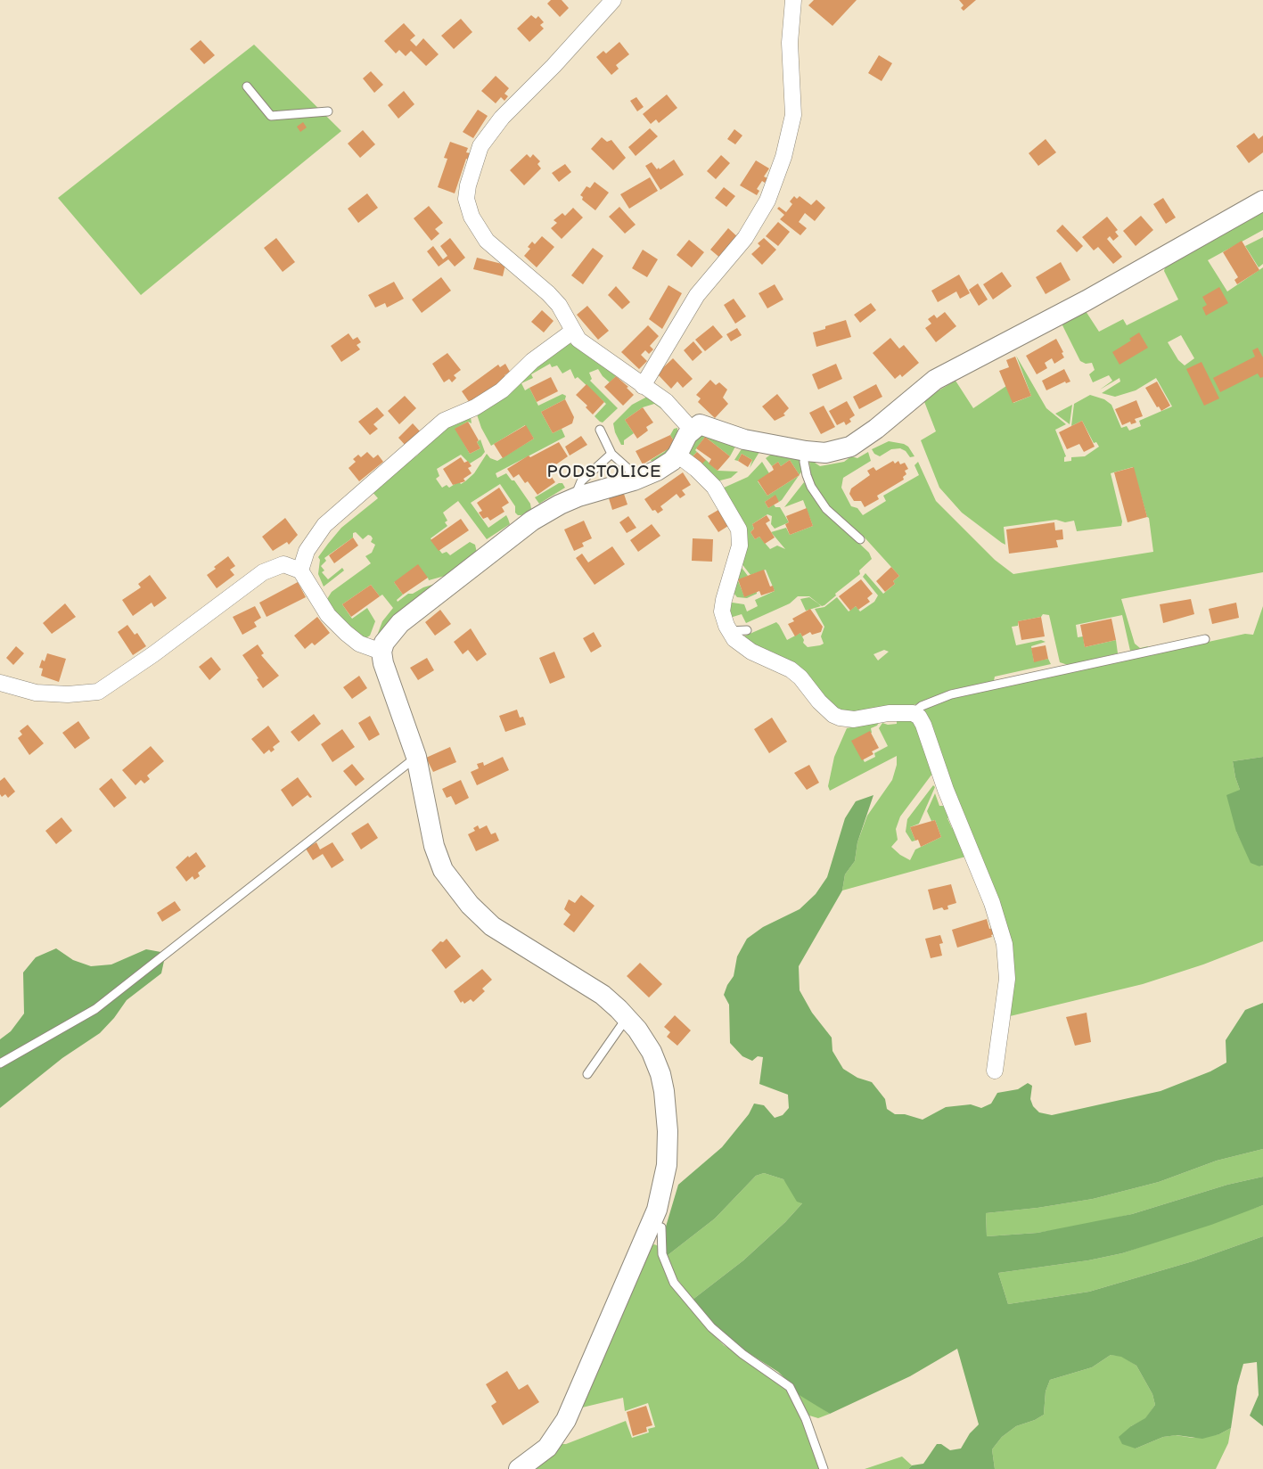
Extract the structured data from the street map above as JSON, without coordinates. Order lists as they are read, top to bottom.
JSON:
{
  "districts": ["PODSTOLICE"]
}
